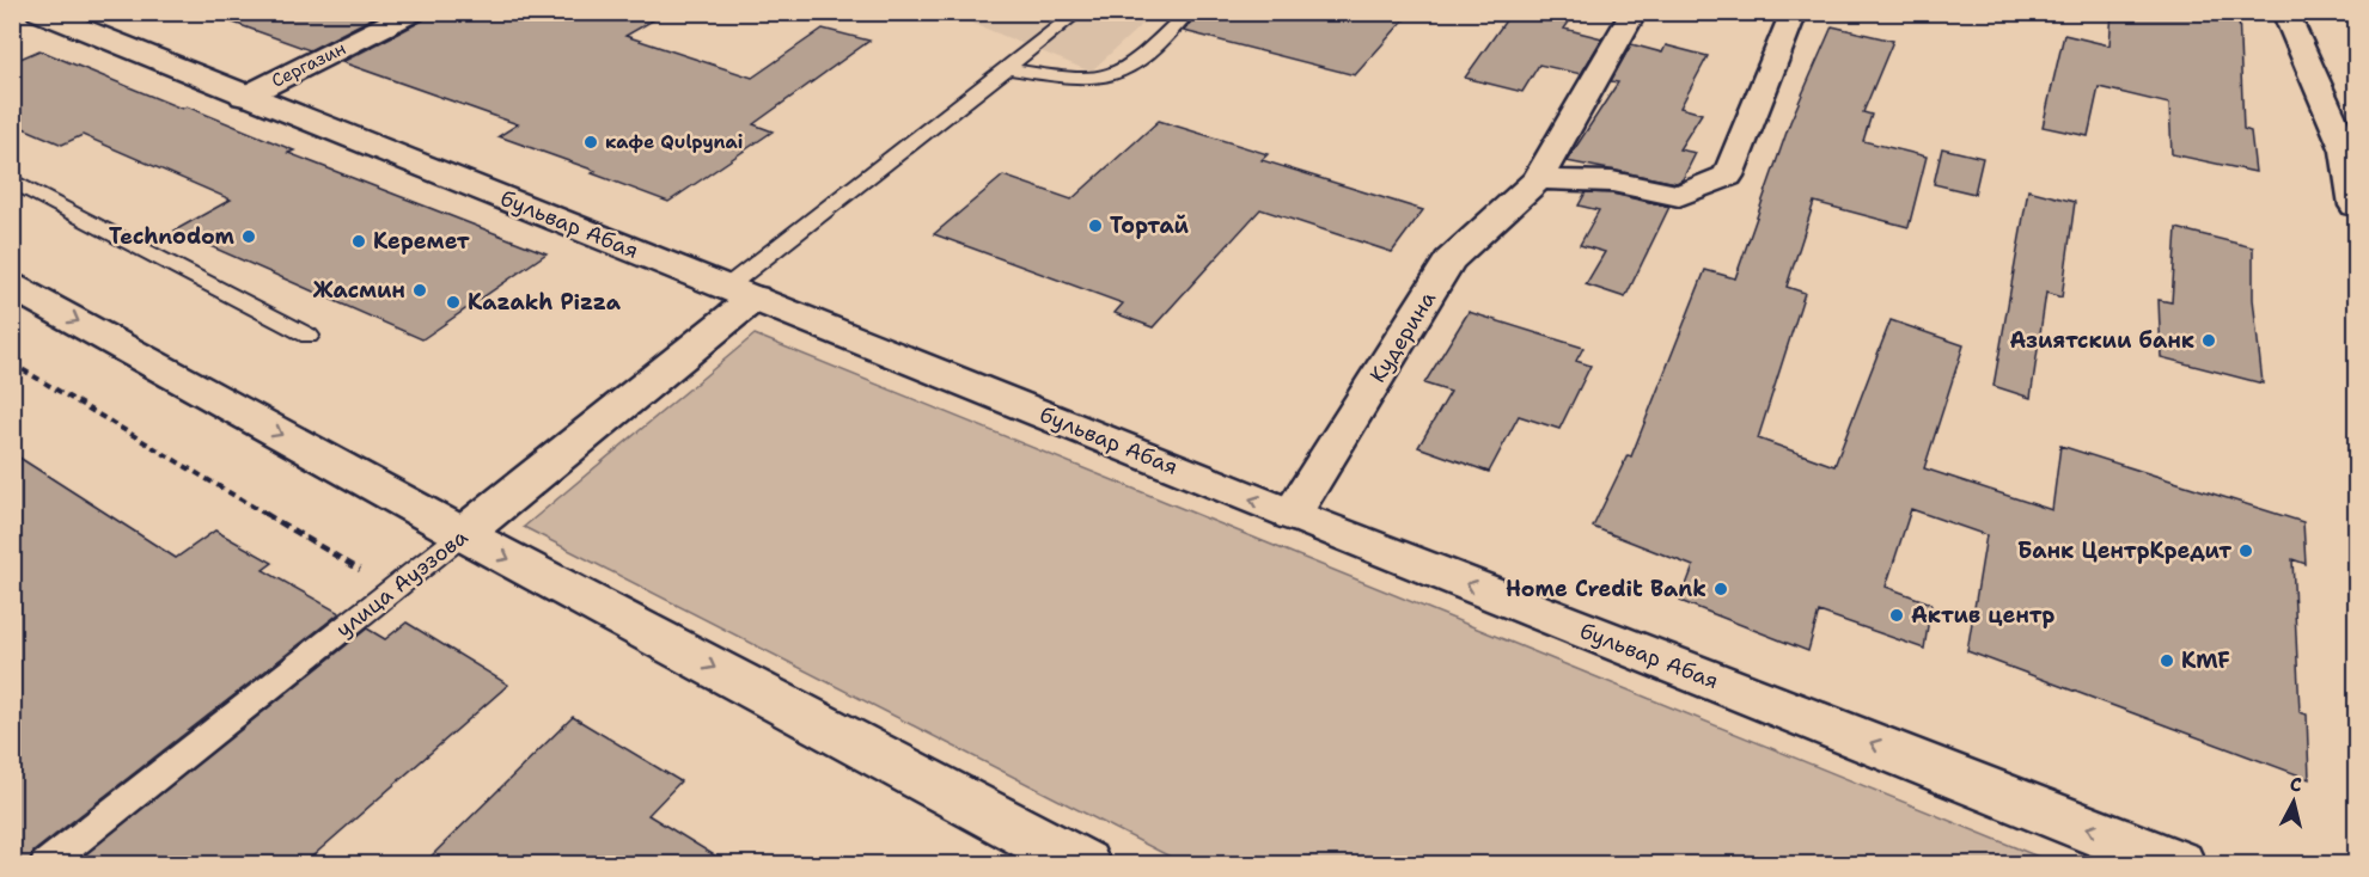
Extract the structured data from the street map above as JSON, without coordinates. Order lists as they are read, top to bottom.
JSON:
{
  "streets": {
    "main road": [
      "Сергазин",
      "бульвар Абая",
      "Кудерина",
      "улица Ауэзова"
    ]
  },
  "crossings": [
    ["Сергазин", "бульвар Абая"],
    ["бульвар Абая", "Кудерина"],
    ["бульвар Абая", "улица Ауэзова"]
  ],
  "one_way": ["бульвар Абая"],
  "places": [
    "кафе Qulpynai",
    "Тортай",
    "Technodom",
    "Керемет",
    "Жасмин",
    "Kazakh Pizza",
    "Азиятскии банк",
    "Банк ЦентрКредит",
    "Home Credit Bank",
    "Актив центр",
    "KMF"
  ],
  "north": "top"
}
